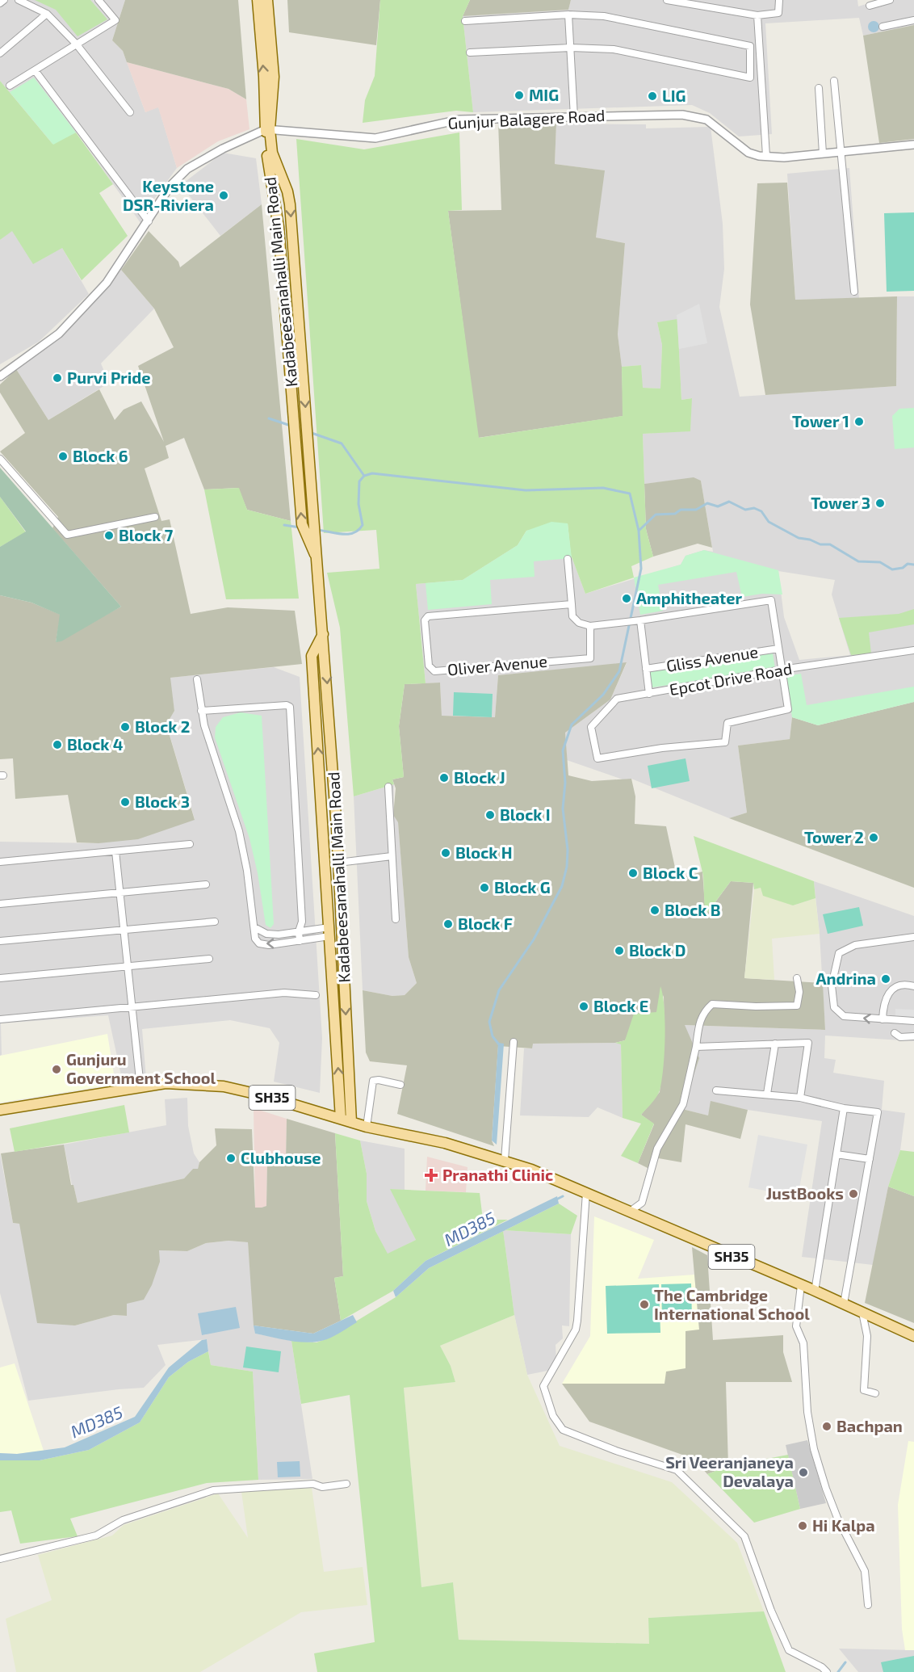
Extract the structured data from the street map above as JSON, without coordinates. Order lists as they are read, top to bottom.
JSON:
{
  "streets": {
    "main road": ["Kadabeesanahalli Main Road", "SH35"],
    "street": [
      "Gunjur Balagere Road",
      "Gliss Avenue",
      "Oliver Avenue",
      "Epcot Drive Road"
    ]
  },
  "crossings": [
    ["Gunjur Balagere Road", "Kadabeesanahalli Main Road"],
    ["Kadabeesanahalli Main Road", "SH35"]
  ],
  "water": ["MD385"],
  "places": {
    "other": [
      "MIG",
      "LIG",
      "Keystone DSR-Riviera",
      "Purvi Pride",
      "Tower 1",
      "Block 6",
      "Tower 3",
      "Block 7",
      "Amphitheater",
      "Block 2",
      "Block 4",
      "Block J",
      "Block 3",
      "Block I",
      "Tower 2",
      "Block H",
      "Block C",
      "Block G",
      "Block B",
      "Block F",
      "Block D",
      "Andrina",
      "Block E",
      "Gunjuru Government School",
      "Clubhouse",
      "JustBooks",
      "The Cambridge International School",
      "Bachpan",
      "Sri Veeranjaneya Devalaya",
      "Hi Kalpa"
    ],
    "health": ["Pranathi Clinic"]
  }
}
